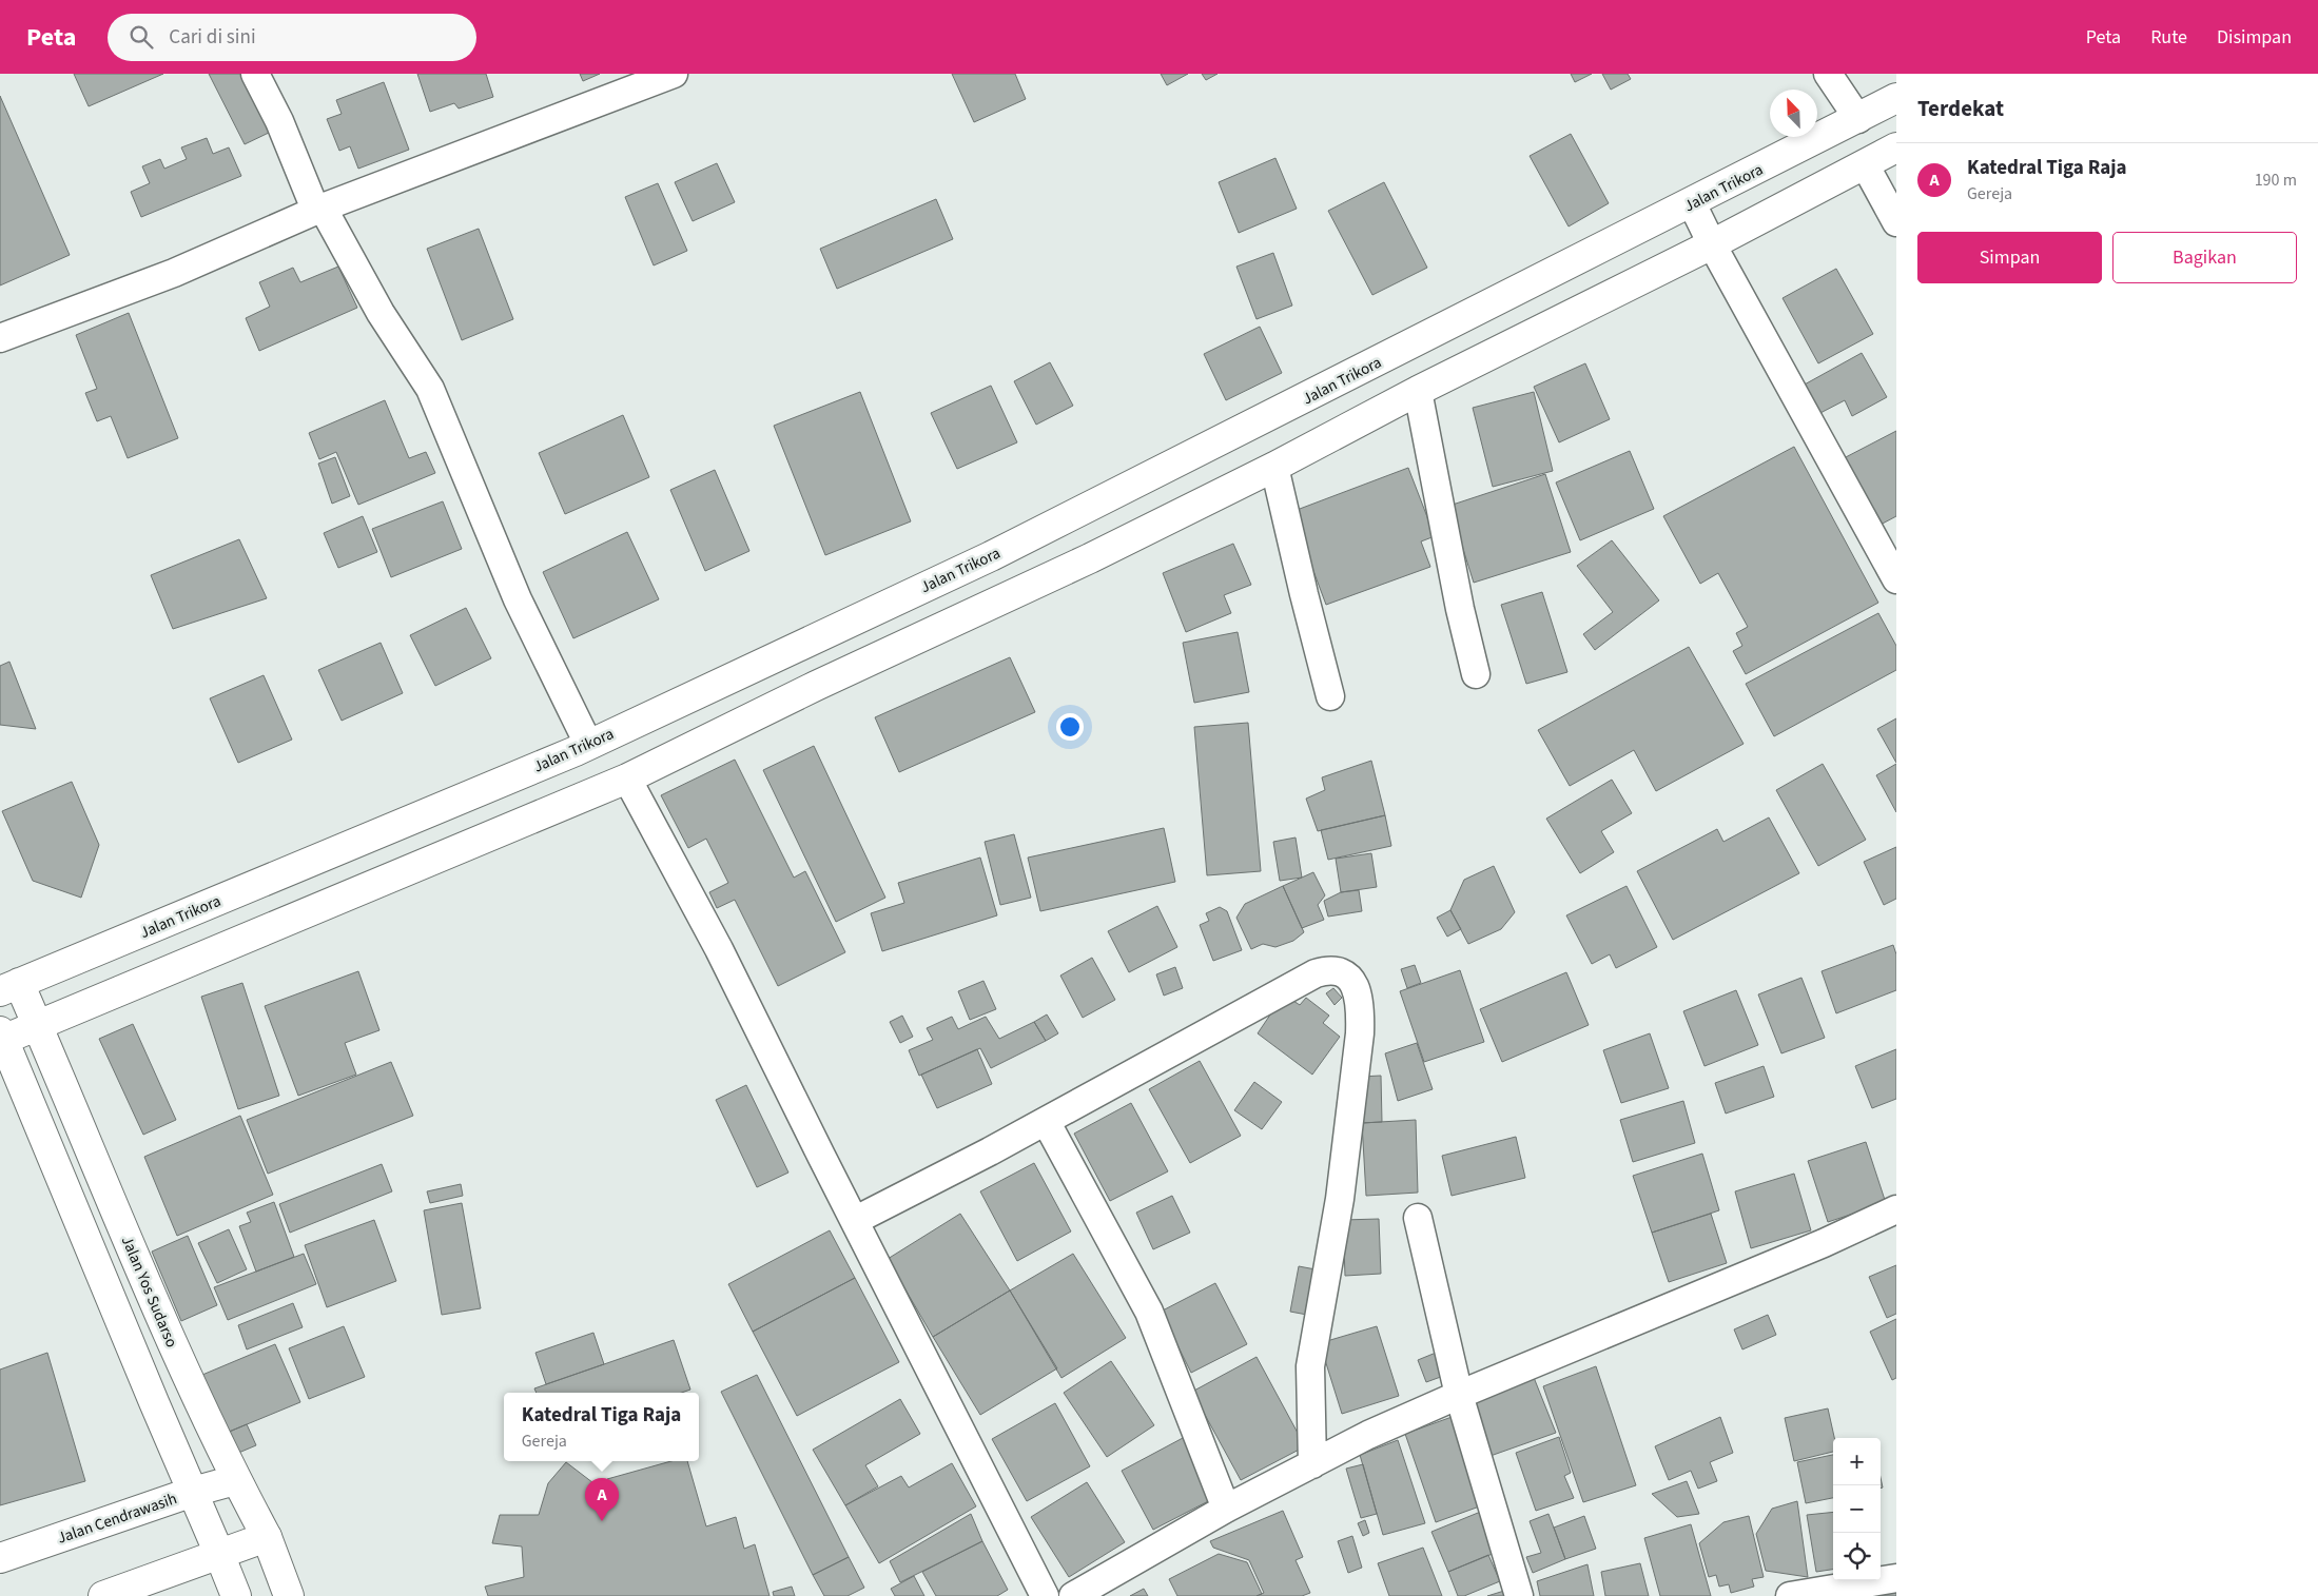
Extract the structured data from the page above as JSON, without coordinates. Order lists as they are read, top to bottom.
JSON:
{
  "streets": {
    "main road": ["Jalan Trikora", "Jalan Yos Sudarso", "Jalan Cendrawasih"]
  },
  "crossings": [
    ["Jalan Trikora", "Jalan Yos Sudarso"],
    ["Jalan Yos Sudarso", "Jalan Cendrawasih"]
  ],
  "north": "top left",
  "page": {
    "header": "Peta",
    "search": "Cari di sini",
    "nav": ["Peta", "Rute", "Disimpan"],
    "heading": "Terdekat",
    "list": [
      {
        "mark": "A",
        "name": "Katedral Tiga Raja",
        "note": "Gereja",
        "value": "190 m"
      }
    ],
    "buttons": ["Simpan", "Bagikan"],
    "popup": ["Katedral Tiga Raja", "Gereja"],
    "map_buttons": ["+", "−"],
    "pins": "A"
  }
}
